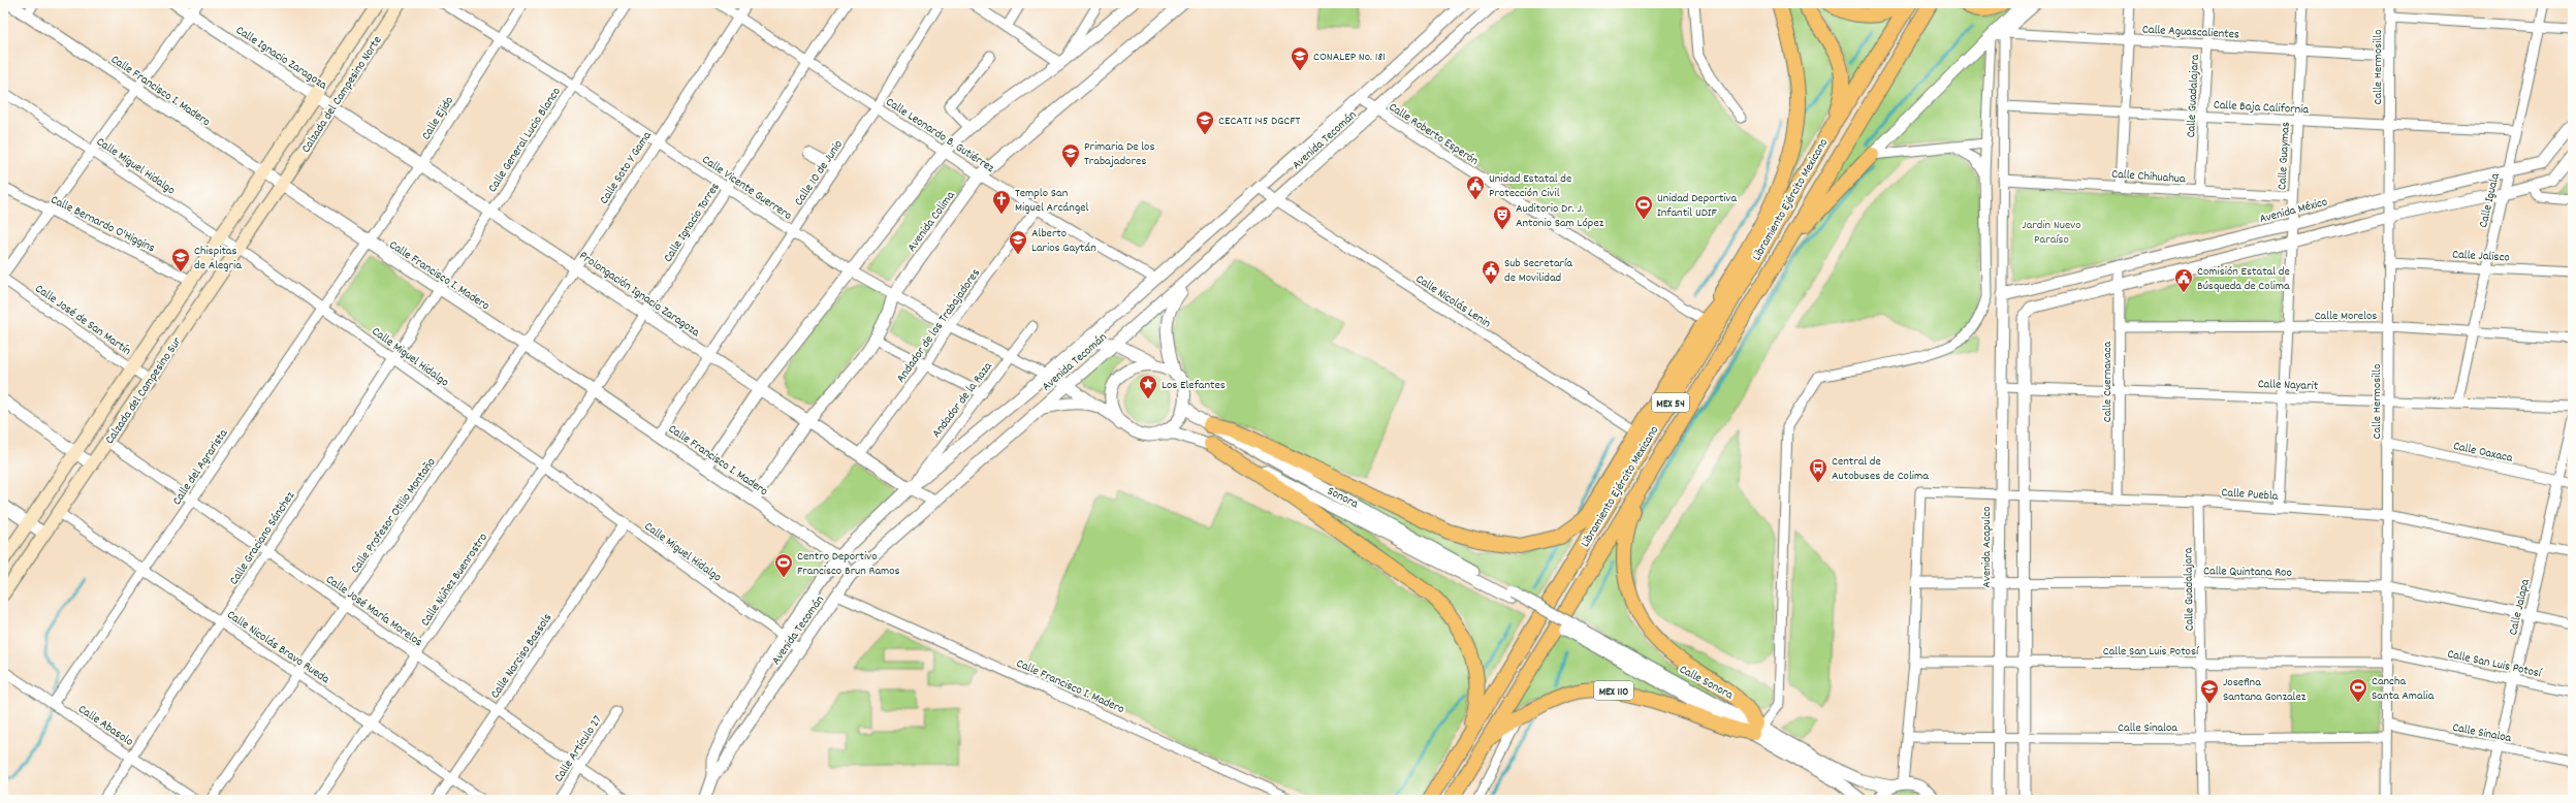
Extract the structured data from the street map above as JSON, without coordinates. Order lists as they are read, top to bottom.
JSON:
{
  "streets": {
    "highway": ["Libramiento Ejército Mexicano", "MEX 54", "MEX 110"],
    "main road": ["Calzada del Campesino Norte", "Calzada del Campesino Sur"],
    "street": [
      "Calle Aguascalientes",
      "Calle Ignacio Zaragoza",
      "Calle Hermosillo",
      "Calle Francisco I. Madero",
      "Calle Guadalajara",
      "Calle Baja California",
      "Calle Ejido",
      "Calle Roberto Esperón",
      "Calle Leonardo B. Gutiérrez",
      "Calle General Lucio Blanco",
      "Avenida Tecomán",
      "Calle Guaymas",
      "Calle Miguel Hidalgo",
      "Calle Soto Y Gama",
      "Calle 10 de Junio",
      "Calle Chihuahua",
      "Calle Vicente Guerrero",
      "Calle Iguala",
      "Avenida México",
      "Avenida Colima",
      "Calle Ignacio Torres",
      "Calle Bernardo O'Higgins",
      "Calle Jalisco",
      "Prolongación Ignacio Zaragoza",
      "Calle Nicolás Lenin",
      "Calle Morelos",
      "Calle José de San Martín",
      "Andador de los Trabajadores",
      "Calle Cuernavaca",
      "Calle Nayarit",
      "Andador de la Raza",
      "Calle Oaxaca",
      "Calle del Agrarista",
      "Calle Puebla",
      "Sonora",
      "Calle Profesor Otilio Montaño",
      "Calle Graciano Sánchez",
      "Avenida Acapulco",
      "Calle Quintana Roo",
      "Calle Núñez Buenrostro",
      "Calle Jalapa",
      "Calle José María Morelos",
      "Calle Nicolás Bravo Rueda",
      "Calle San Luis Potosí",
      "Calle Narciso Bassols",
      "Calle Sonora",
      "Calle Abasolo",
      "Calle Sinaloa",
      "Calle Artículo 27"
    ]
  },
  "crossings": [
    ["Calle Aguascalientes", "Calle Hermosillo"],
    ["Calle Aguascalientes", "Calle Guadalajara"],
    ["Calle Aguascalientes", "Calle Guaymas"],
    ["Calle Ignacio Zaragoza", "Calzada del Campesino Norte"],
    ["Calle Ignacio Zaragoza", "Prolongación Ignacio Zaragoza"],
    ["Calle Hermosillo", "Calle Baja California"],
    ["Calle Hermosillo", "Avenida México"],
    ["Calle Hermosillo", "Calle Jalisco"],
    ["Calle Hermosillo", "Calle Morelos"],
    ["Calle Hermosillo", "Calle Nayarit"],
    ["Calle Hermosillo", "Calle Oaxaca"],
    ["Calle Hermosillo", "Calle Puebla"],
    ["Calle Hermosillo", "Calle Quintana Roo"],
    ["Calle Hermosillo", "Calle San Luis Potosí"],
    ["Calle Hermosillo", "Calle Sinaloa"],
    ["Calle Francisco I. Madero", "Calzada del Campesino Norte"],
    ["Calle Francisco I. Madero", "Calle Ejido"],
    ["Calle Francisco I. Madero", "Calle General Lucio Blanco"],
    ["Calle Francisco I. Madero", "Avenida Tecomán"],
    ["Calle Francisco I. Madero", "Calle Soto Y Gama"],
    ["Calle Francisco I. Madero", "Calle 10 de Junio"],
    ["Calle Francisco I. Madero", "Avenida Colima"],
    ["Calle Francisco I. Madero", "Calle Ignacio Torres"],
    ["Calle Francisco I. Madero", "Calzada del Campesino Sur"],
    ["Calle Francisco I. Madero", "Calle del Agrarista"],
    ["Calle Francisco I. Madero", "Calle Profesor Otilio Montaño"],
    ["Calle Francisco I. Madero", "Calle Graciano Sánchez"],
    ["Calle Francisco I. Madero", "Calle Núñez Buenrostro"],
    ["Calzada del Campesino Norte", "Prolongación Ignacio Zaragoza"],
    ["Calzada del Campesino Norte", "Calzada del Campesino Sur"],
    ["Calle Guadalajara", "Calle Baja California"],
    ["Calle Guadalajara", "Calle Chihuahua"],
    ["Calle Guadalajara", "Calle Puebla"],
    ["Calle Guadalajara", "Calle Quintana Roo"],
    ["Calle Guadalajara", "Calle San Luis Potosí"],
    ["Calle Guadalajara", "Calle Sinaloa"],
    ["Calle Baja California", "Calle Guaymas"],
    ["Calle Baja California", "Calle Iguala"],
    ["Calle Ejido", "Calle Vicente Guerrero"],
    ["Calle Ejido", "Prolongación Ignacio Zaragoza"],
    ["Calle Ejido", "Calle del Agrarista"],
    ["Calle Roberto Esperón", "Avenida Tecomán"],
    ["Calle Leonardo B. Gutiérrez", "Avenida Tecomán"],
    ["Calle Leonardo B. Gutiérrez", "Calle Soto Y Gama"],
    ["Calle Leonardo B. Gutiérrez", "Calle 10 de Junio"],
    ["Calle Leonardo B. Gutiérrez", "Avenida Colima"],
    ["Calle Leonardo B. Gutiérrez", "Calle Ignacio Torres"],
    ["Calle Leonardo B. Gutiérrez", "Andador de los Trabajadores"],
    ["Calle General Lucio Blanco", "Calle Vicente Guerrero"],
    ["Calle General Lucio Blanco", "Prolongación Ignacio Zaragoza"],
    ["Calle General Lucio Blanco", "Calle Graciano Sánchez"],
    ["Avenida Tecomán", "Calle Miguel Hidalgo"],
    ["Avenida Tecomán", "Calle Vicente Guerrero"],
    ["Avenida Tecomán", "Prolongación Ignacio Zaragoza"],
    ["Avenida Tecomán", "Calle Nicolás Lenin"],
    ["Avenida Tecomán", "Andador de la Raza"],
    ["Avenida Tecomán", "Sonora"],
    ["Calle Guaymas", "Calle Chihuahua"],
    ["Calle Guaymas", "Avenida México"],
    ["Calle Guaymas", "Calle Morelos"],
    ["Calle Guaymas", "Calle Nayarit"],
    ["Calle Guaymas", "Calle Puebla"],
    ["Calle Miguel Hidalgo", "Calzada del Campesino Sur"],
    ["Calle Miguel Hidalgo", "Calle del Agrarista"],
    ["Calle Miguel Hidalgo", "Calle Profesor Otilio Montaño"],
    ["Calle Miguel Hidalgo", "Calle Graciano Sánchez"],
    ["Calle Miguel Hidalgo", "Calle Núñez Buenrostro"],
    ["Calle Miguel Hidalgo", "Calle Narciso Bassols"],
    ["Calle Soto Y Gama", "Calle Vicente Guerrero"],
    ["Calle Soto Y Gama", "Prolongación Ignacio Zaragoza"],
    ["Calle Soto Y Gama", "Calle Profesor Otilio Montaño"],
    ["Calle 10 de Junio", "Calle Vicente Guerrero"],
    ["Calle 10 de Junio", "Prolongación Ignacio Zaragoza"],
    ["Calle Vicente Guerrero", "Avenida Colima"],
    ["Calle Vicente Guerrero", "Calle Ignacio Torres"],
    ["Calle Vicente Guerrero", "Andador de los Trabajadores"],
    ["Calle Vicente Guerrero", "Andador de la Raza"],
    ["Calle Vicente Guerrero", "Sonora"],
    ["Libramiento Ejército Mexicano", "MEX 110"],
    ["Calle Iguala", "Avenida México"],
    ["Calle Iguala", "Calle Jalisco"],
    ["Calle Iguala", "Calle Morelos"],
    ["Calle Iguala", "Calle Nayarit"],
    ["Avenida México", "Calle Cuernavaca"],
    ["Avenida México", "Avenida Acapulco"],
    ["Avenida Colima", "Prolongación Ignacio Zaragoza"],
    ["Calle Ignacio Torres", "Prolongación Ignacio Zaragoza"],
    ["Calle Ignacio Torres", "Calle Núñez Buenrostro"],
    ["Calle Bernardo O'Higgins", "Calzada del Campesino Sur"],
    ["Prolongación Ignacio Zaragoza", "Andador de los Trabajadores"],
    ["Prolongación Ignacio Zaragoza", "Andador de la Raza"],
    ["Calle Morelos", "Calle Cuernavaca"],
    ["Calle José de San Martín", "Calzada del Campesino Sur"],
    ["Calle Cuernavaca", "Calle Nayarit"],
    ["Calle Cuernavaca", "Calle Puebla"],
    ["Calle Nayarit", "Avenida Acapulco"],
    ["Calzada del Campesino Sur", "Calle José María Morelos"],
    ["Calzada del Campesino Sur", "Calle Nicolás Bravo Rueda"],
    ["Calle Oaxaca", "Calle Jalapa"],
    ["Calle del Agrarista", "Calle José María Morelos"],
    ["Calle del Agrarista", "Calle Nicolás Bravo Rueda"],
    ["Calle del Agrarista", "Calle Abasolo"],
    ["Calle Puebla", "Avenida Acapulco"],
    ["Calle Puebla", "Calle Quintana Roo"],
    ["Calle Puebla", "Calle Jalapa"],
    ["Sonora", "Calle Sonora"],
    ["Calle Profesor Otilio Montaño", "Calle José María Morelos"],
    ["Calle Profesor Otilio Montaño", "Calle Nicolás Bravo Rueda"],
    ["Calle Graciano Sánchez", "Calle José María Morelos"],
    ["Calle Graciano Sánchez", "Calle Nicolás Bravo Rueda"],
    ["Calle Graciano Sánchez", "Calle Abasolo"],
    ["Avenida Acapulco", "Calle Quintana Roo"],
    ["Avenida Acapulco", "Calle San Luis Potosí"],
    ["Avenida Acapulco", "Calle Sinaloa"],
    ["Calle Quintana Roo", "Calle Jalapa"],
    ["Calle Núñez Buenrostro", "Calle José María Morelos"],
    ["Calle Núñez Buenrostro", "Calle Nicolás Bravo Rueda"],
    ["Calle Jalapa", "Calle San Luis Potosí"],
    ["Calle Jalapa", "Calle Sinaloa"],
    ["Calle José María Morelos", "Calle Narciso Bassols"],
    ["Calle José María Morelos", "Calle Artículo 27"],
    ["Calle Nicolás Bravo Rueda", "Calle Narciso Bassols"],
    ["Calle Sonora", "MEX 110"]
  ],
  "parks": ["Jardin Nuevo Paraíso"],
  "places": {
    "school or university": [
      "CONALEP No. 181",
      "CECATI 145 DGCFT",
      "Primaria De los Trabajadores",
      "Alberto Larios Gaytán",
      "Chispitas de Alegria",
      "Josefina Santana Gonzalez"
    ],
    "public building": ["Unidad Estatal de Protección Civil", "Sub Secretaría de Movilidad", "Comisión Estatal de Búsqueda de Colima"],
    "church": ["Templo San Miguel Arcángel"],
    "sports": ["Unidad Deportiva Infantil UDIF", "Centro Deportivo Francisco Brun Ramos", "Cancha Santa Amalia"],
    "theatre": ["Auditorio Dr. J. Antonio Sam López"],
    "place": ["Los Elefantes"],
    "bus stop": ["Central de Autobuses de Colima"]
  }
}
